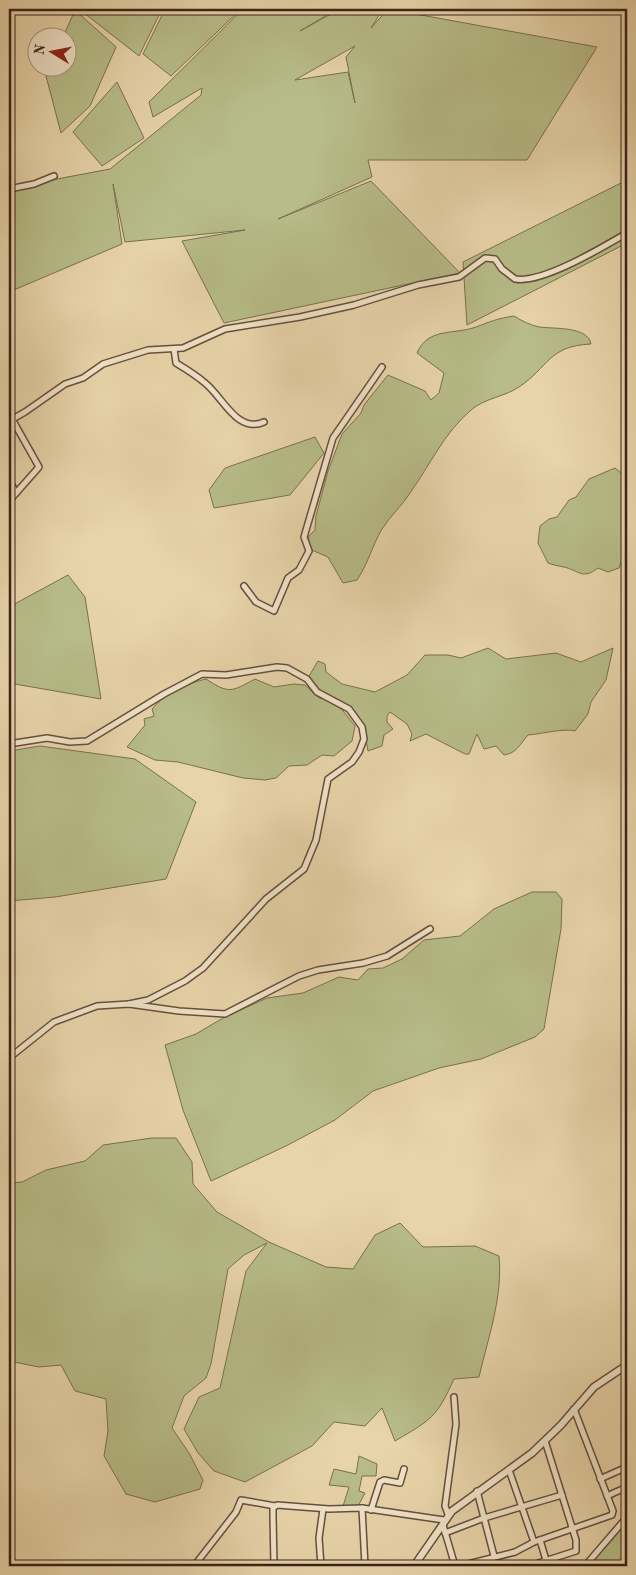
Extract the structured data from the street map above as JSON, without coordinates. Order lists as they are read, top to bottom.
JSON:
{
  "north": "left"
}
